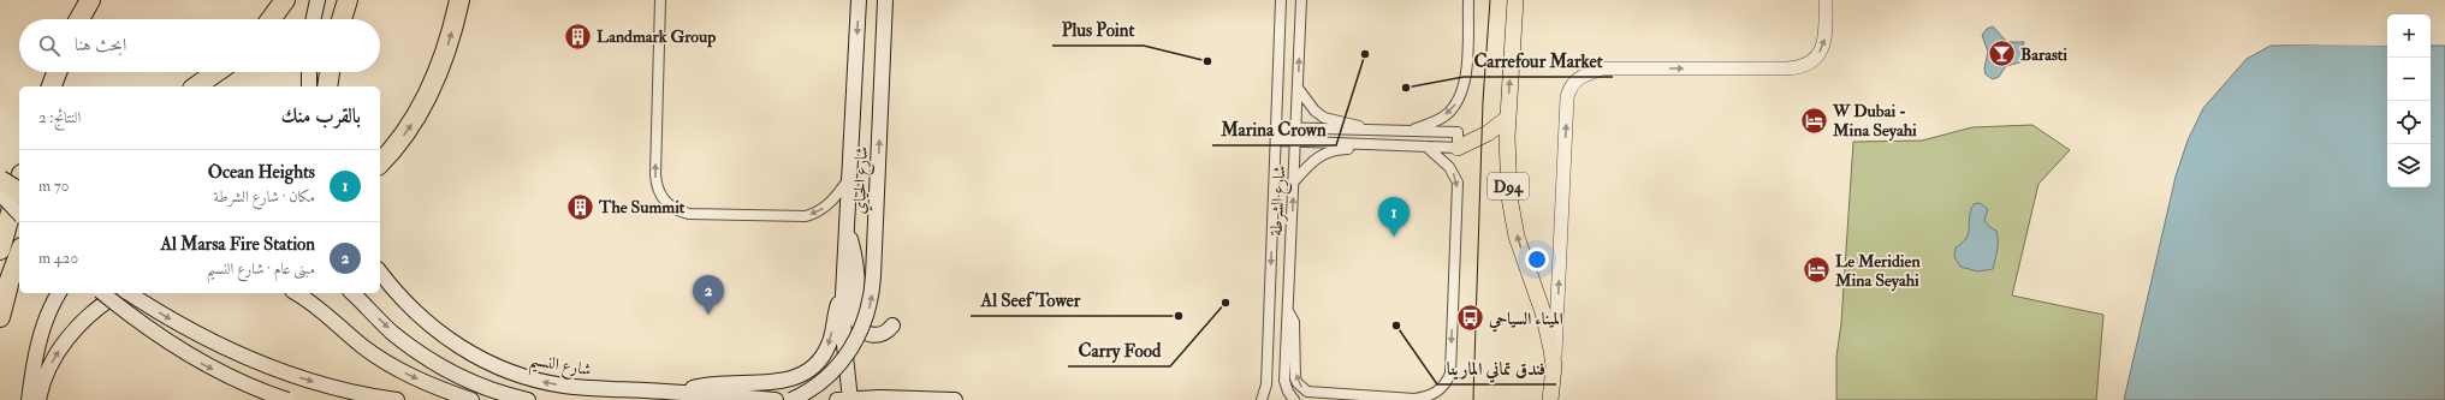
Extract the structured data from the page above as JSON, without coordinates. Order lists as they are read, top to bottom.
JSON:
{
  "streets": {
    "main road": ["شارع الخياي", "D94", "شارع النسيم"],
    "street": ["شارع الشرطة"]
  },
  "places": {
    "building": ["Landmark Group", "The Summit"],
    "other": [
      "Marina Crown",
      "Plus Point",
      "Carrefour Market",
      "Carry Food",
      "Al Seef Tower",
      "فندق تماني المارينا"
    ],
    "bar": ["Barasti"],
    "hotel": ["W Dubai - Mina Seyahi", "Le Meridien Mina Seyahi"],
    "bus stop": ["الميناء السياحي"]
  },
  "page": {
    "map_buttons": ["+", "−"],
    "search": "ابحث هنا",
    "heading": ["بالقرب منك", "النتائج: 2"],
    "list": [
      {
        "mark": "1",
        "name": "Ocean Heights",
        "note": "مكان · شارع الشرطة",
        "value": "70 m"
      },
      {
        "mark": "2",
        "name": "Al Marsa Fire Station",
        "note": "مبنى عام · شارع النسيم",
        "value": "420 m"
      }
    ],
    "pins": ["1", "2"]
  }
}
